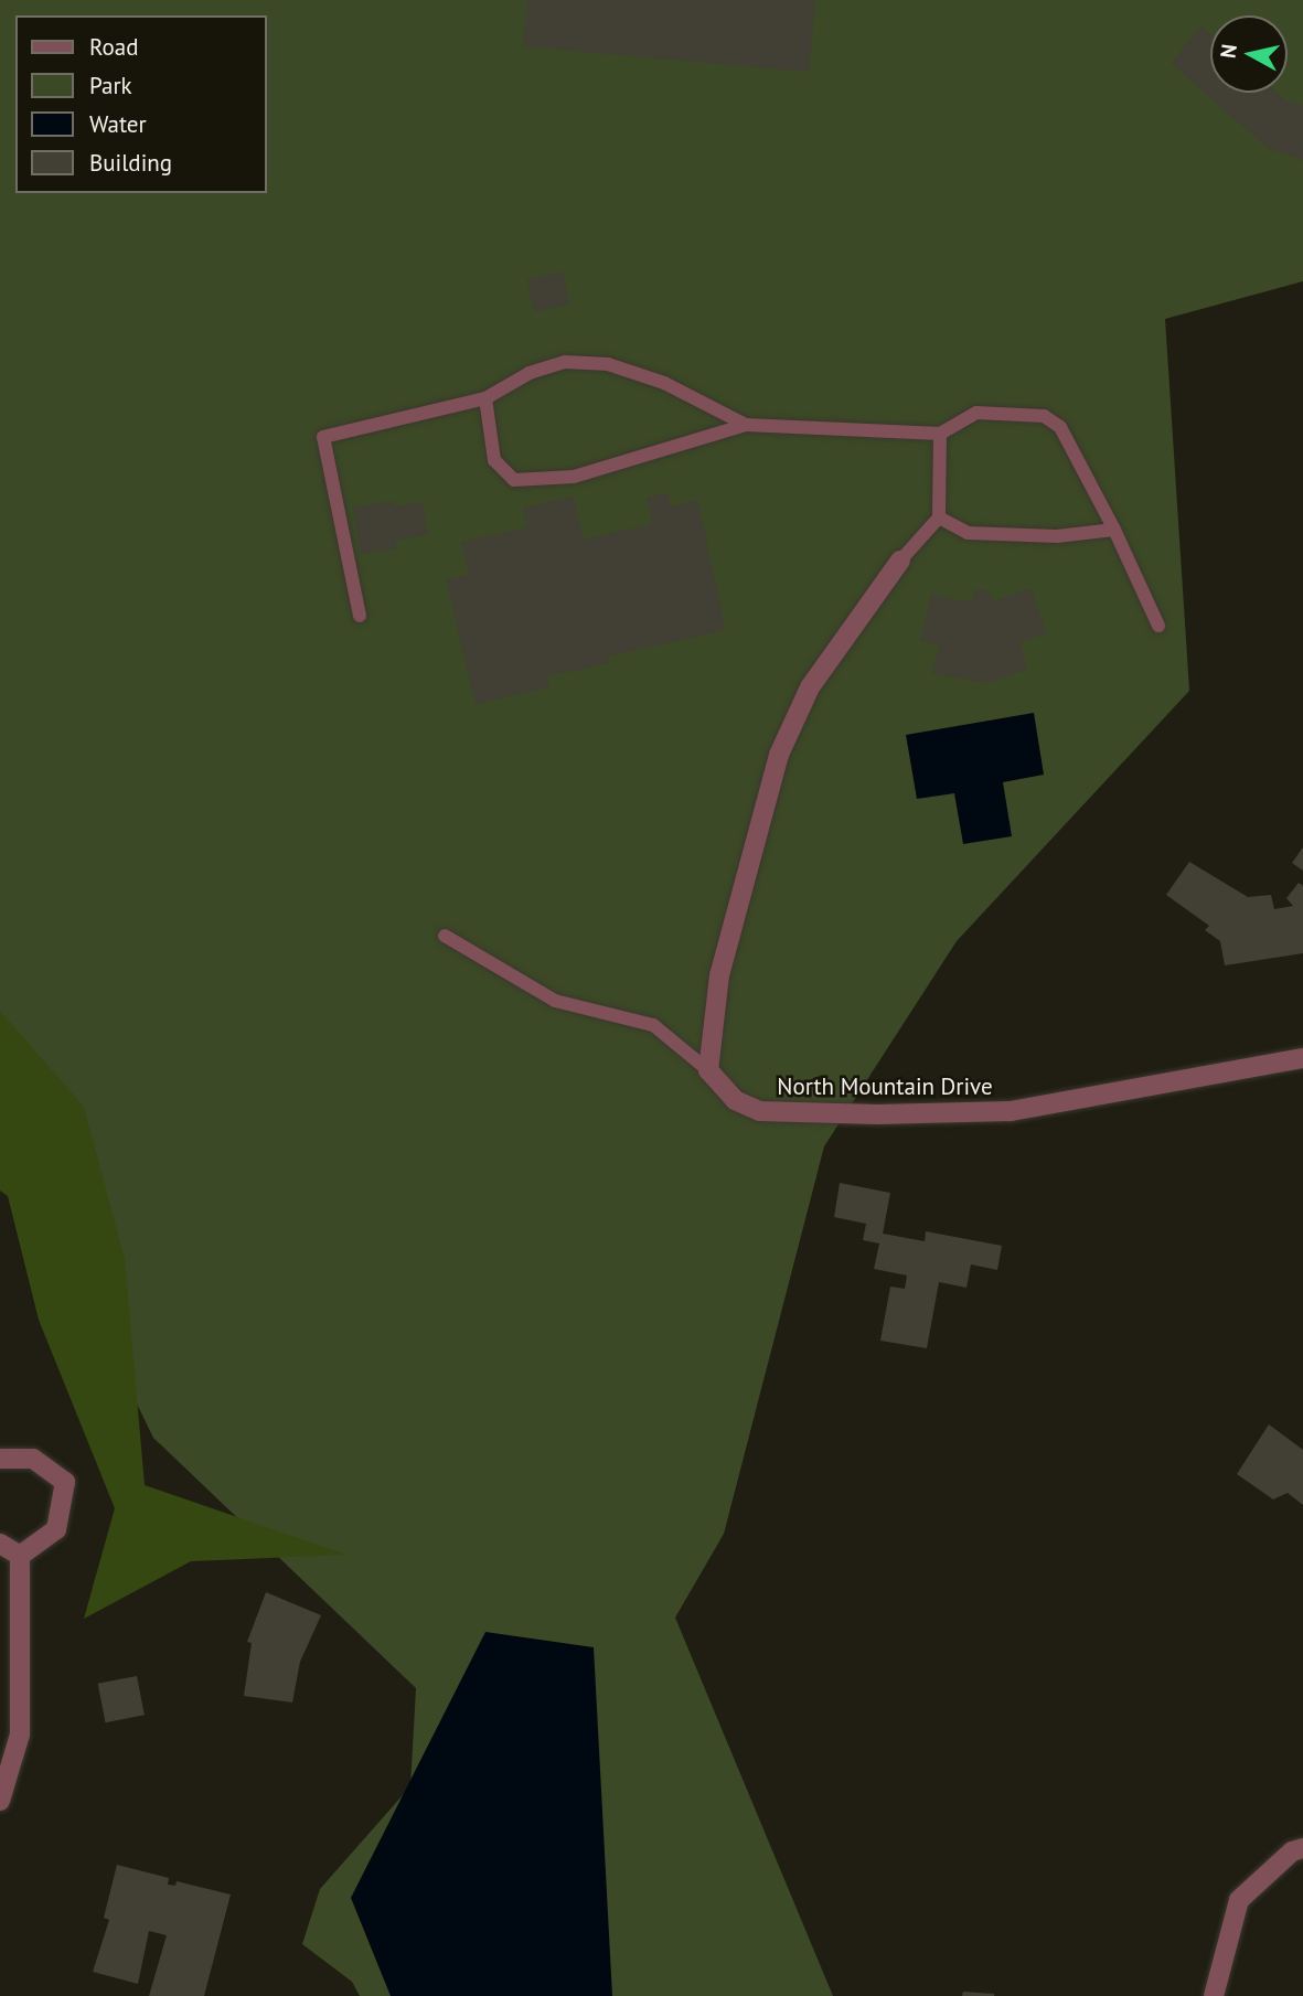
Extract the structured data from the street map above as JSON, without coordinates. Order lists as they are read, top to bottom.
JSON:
{
  "streets": {
    "street": ["North Mountain Drive"]
  },
  "legend": [
    "Road",
    "Park",
    "Water",
    "Building"
  ],
  "north": "left"
}
